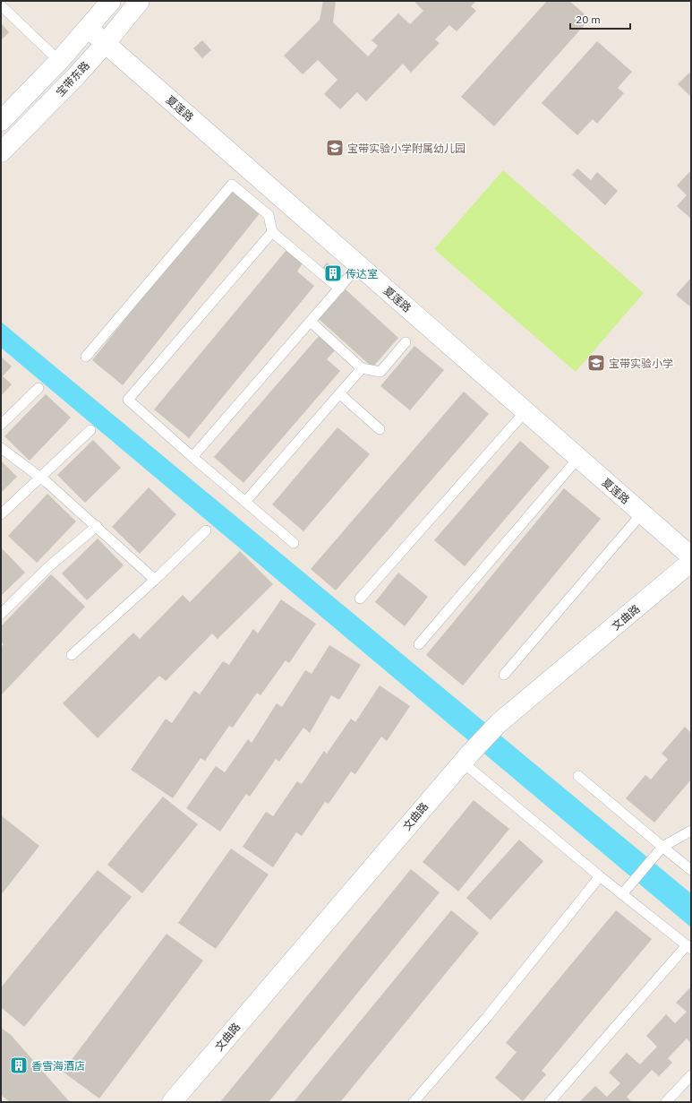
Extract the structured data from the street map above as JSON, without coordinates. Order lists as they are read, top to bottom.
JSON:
{
  "streets": {
    "street": ["宝带东路", "夏莲路", "文曲路"]
  },
  "crossings": [
    ["宝带东路", "夏莲路"]
  ],
  "places": {
    "school or university": ["宝带实验小学附属幼儿园", "宝带实验小学"],
    "building": ["传达室", "香雪海酒店"]
  },
  "scale_bar": "20 m"
}
